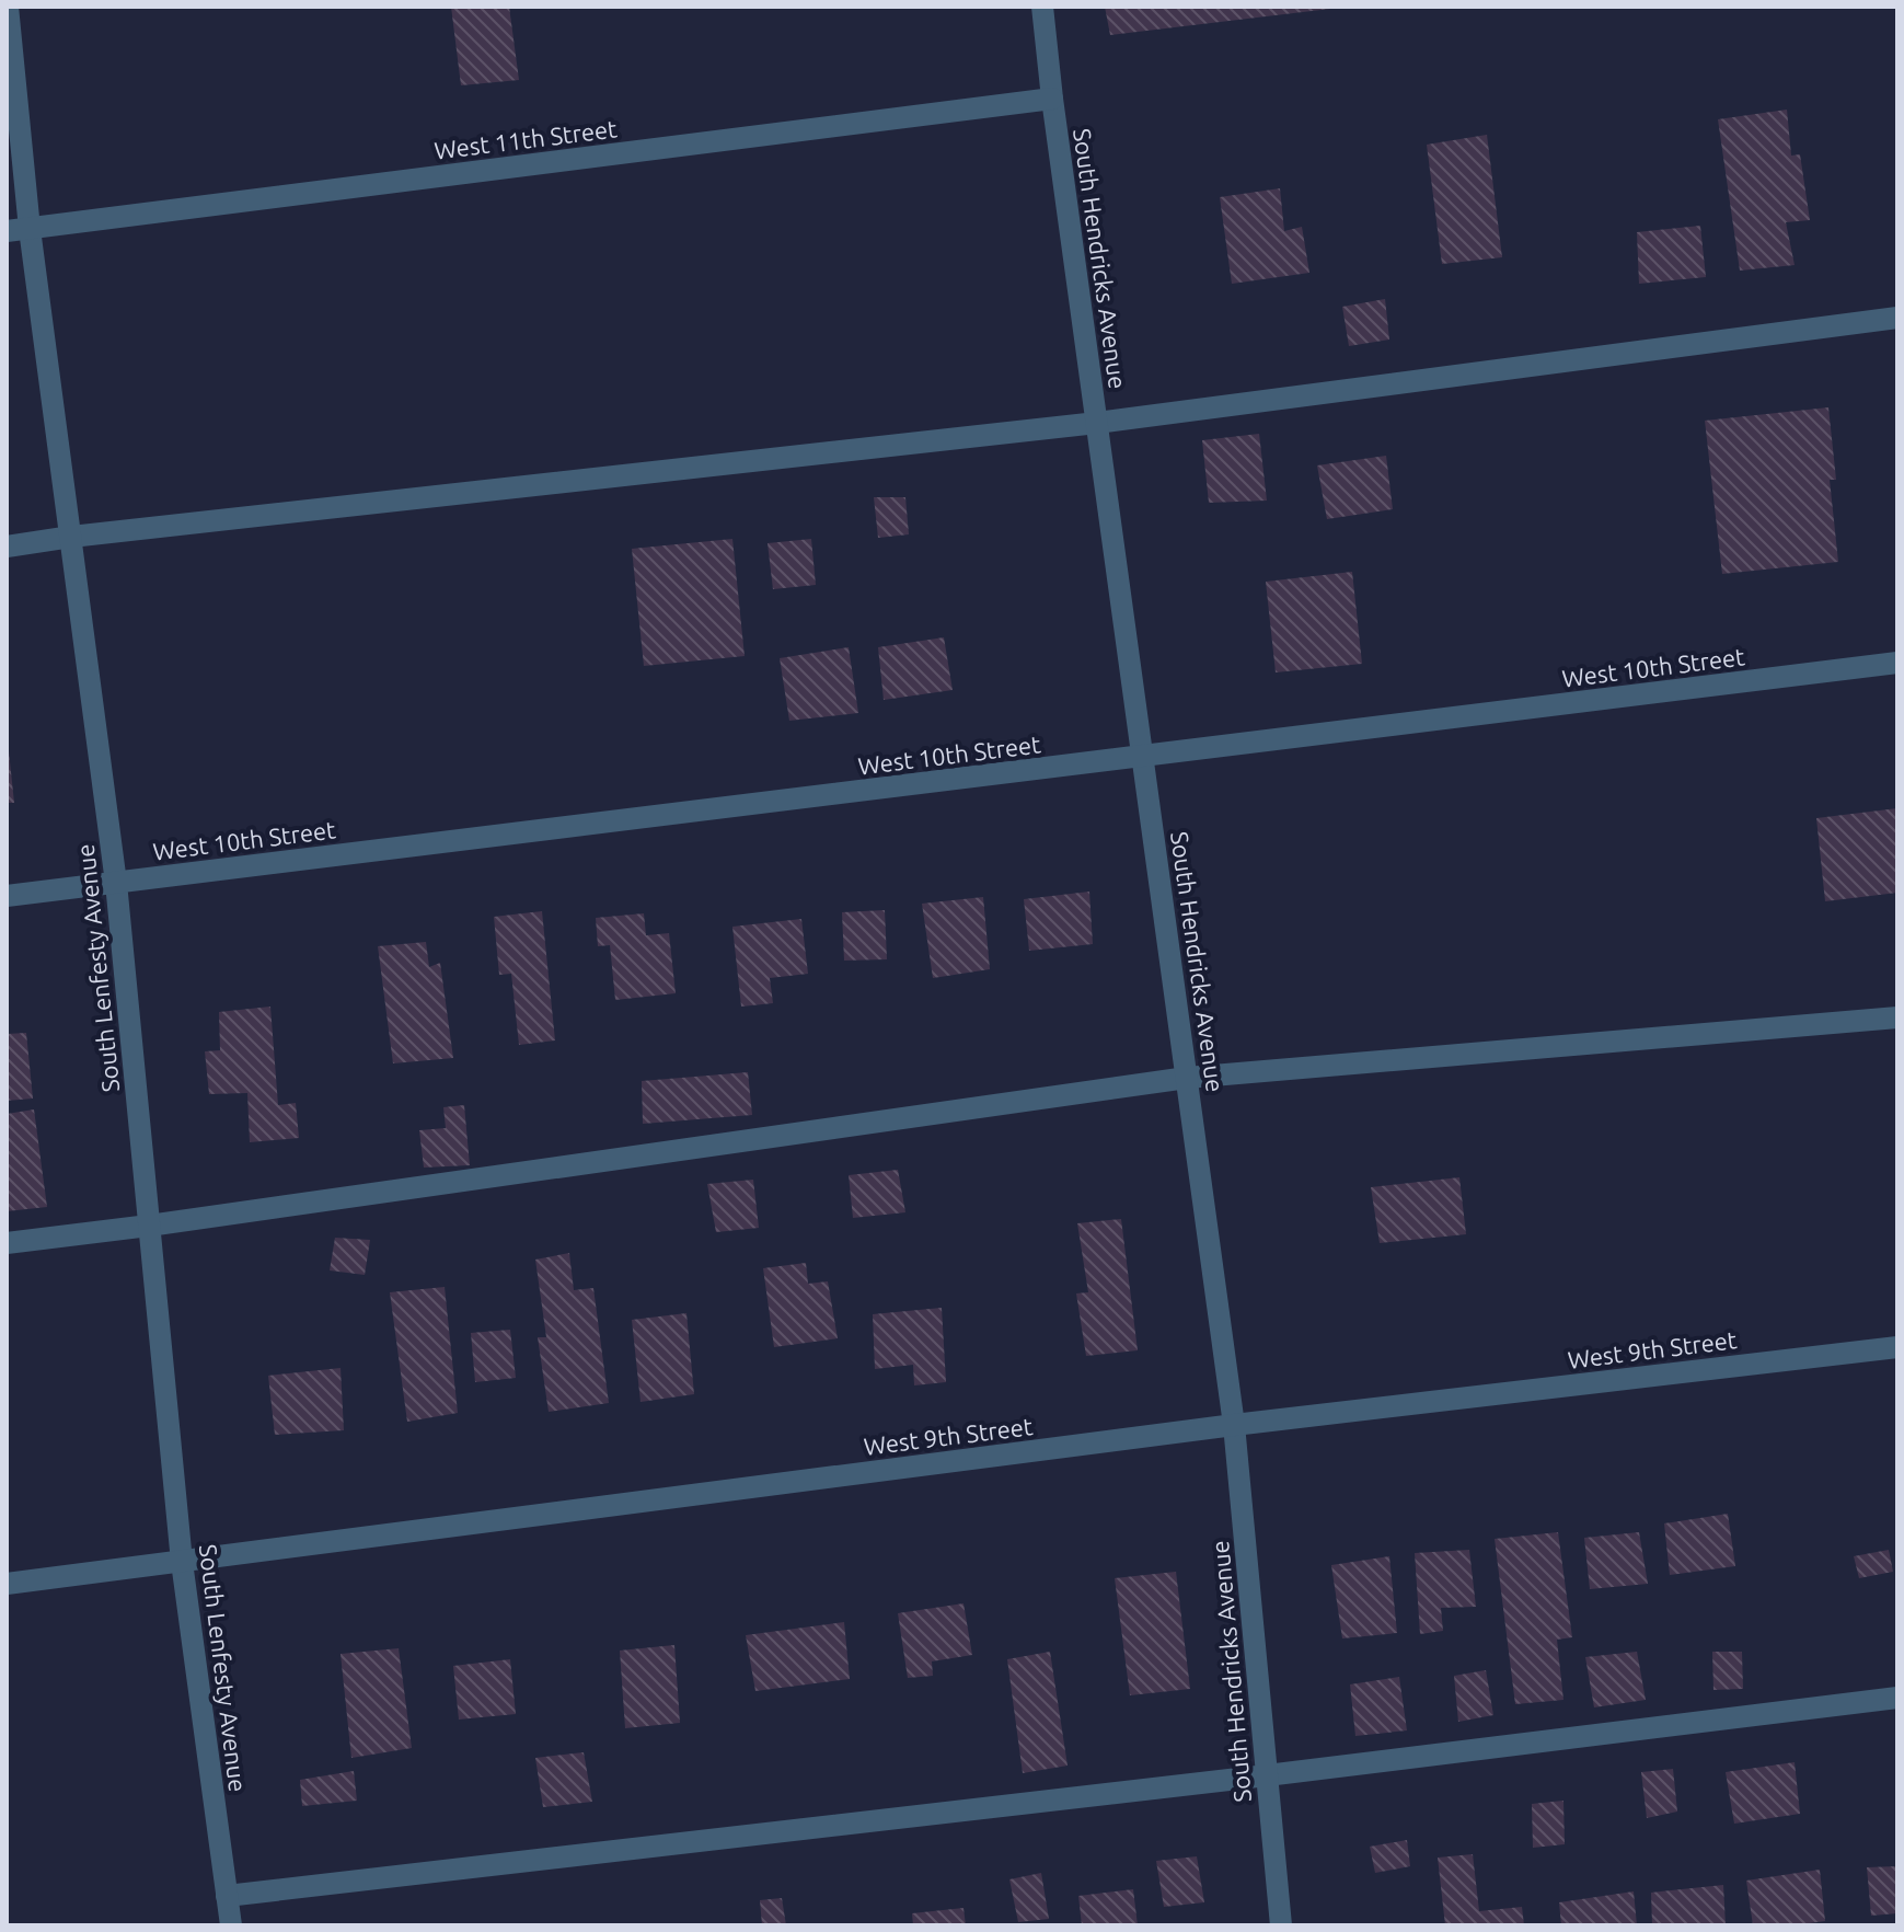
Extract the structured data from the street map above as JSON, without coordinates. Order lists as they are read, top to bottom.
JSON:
{
  "streets": {
    "street": [
      "West 11th Street",
      "South Hendricks Avenue",
      "West 10th Street",
      "South Lenfesty Avenue",
      "West 9th Street"
    ]
  },
  "crossings": [
    ["West 11th Street", "South Hendricks Avenue"],
    ["West 11th Street", "South Lenfesty Avenue"],
    ["South Hendricks Avenue", "West 10th Street"],
    ["South Hendricks Avenue", "West 9th Street"],
    ["West 10th Street", "South Lenfesty Avenue"],
    ["South Lenfesty Avenue", "West 9th Street"]
  ]
}
